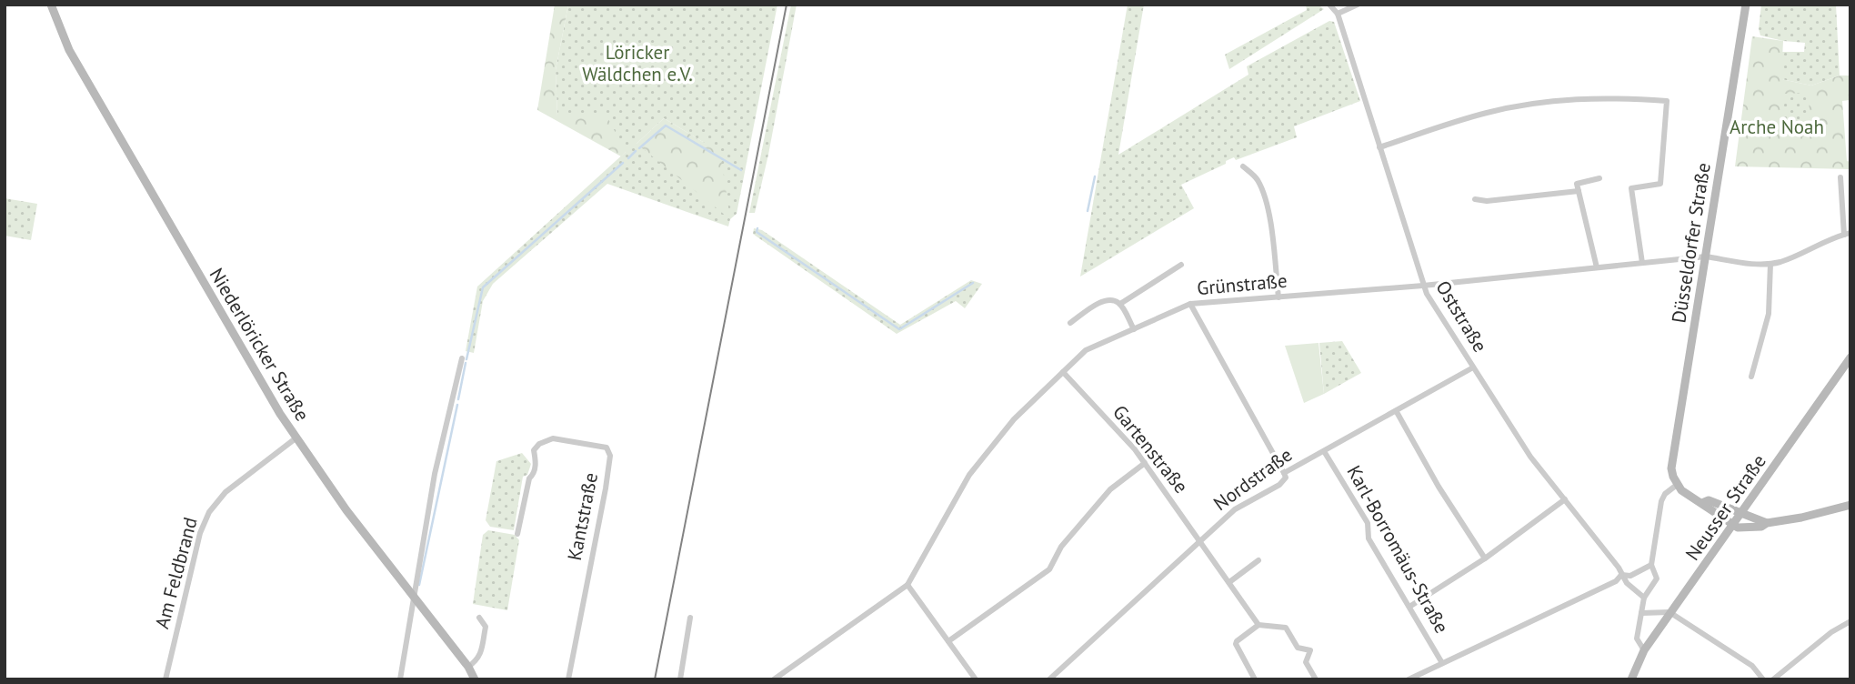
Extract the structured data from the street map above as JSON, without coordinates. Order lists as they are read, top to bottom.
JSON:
{
  "streets": {
    "main road": ["Düsseldorfer Straße", "Niederlöricker Straße", "Neusser Straße"],
    "street": [
      "Grünstraße",
      "Oststraße",
      "Gartenstraße",
      "Nordstraße",
      "Kantstraße",
      "Karl-Borromäus-Straße",
      "Am Feldbrand"
    ]
  },
  "crossings": [
    ["Düsseldorfer Straße", "Grünstraße"],
    ["Grünstraße", "Oststraße"],
    ["Grünstraße", "Gartenstraße"],
    ["Oststraße", "Nordstraße"],
    ["Niederlöricker Straße", "Am Feldbrand"],
    ["Gartenstraße", "Nordstraße"],
    ["Nordstraße", "Karl-Borromäus-Straße"]
  ],
  "parks": ["Löricker Wäldchen e.V.", "Arche Noah"]
}
